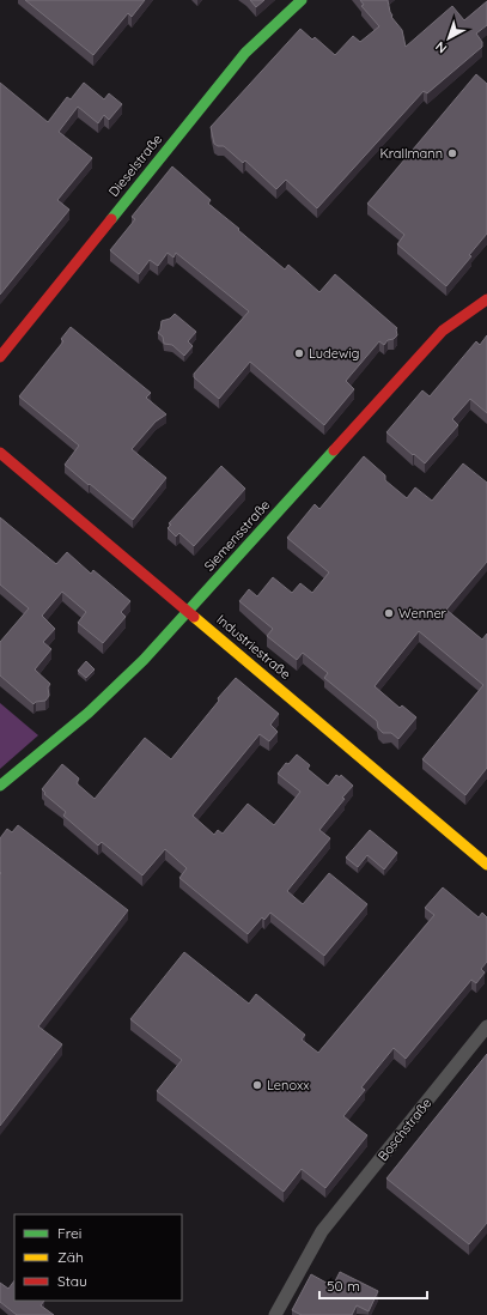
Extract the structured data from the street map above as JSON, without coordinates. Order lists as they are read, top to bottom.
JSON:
{
  "streets": {
    "street": [
      "Dieselstraße",
      "Siemensstraße",
      "Industriestraße",
      "Boschstraße"
    ]
  },
  "crossings": [
    ["Siemensstraße", "Industriestraße"]
  ],
  "places": [
    "Krallmann",
    "Ludewig",
    "Wenner",
    "Lenoxx"
  ],
  "legend": ["Frei", "Zäh", "Stau"],
  "scale_bar": "50 m",
  "north": "bottom left"
}
